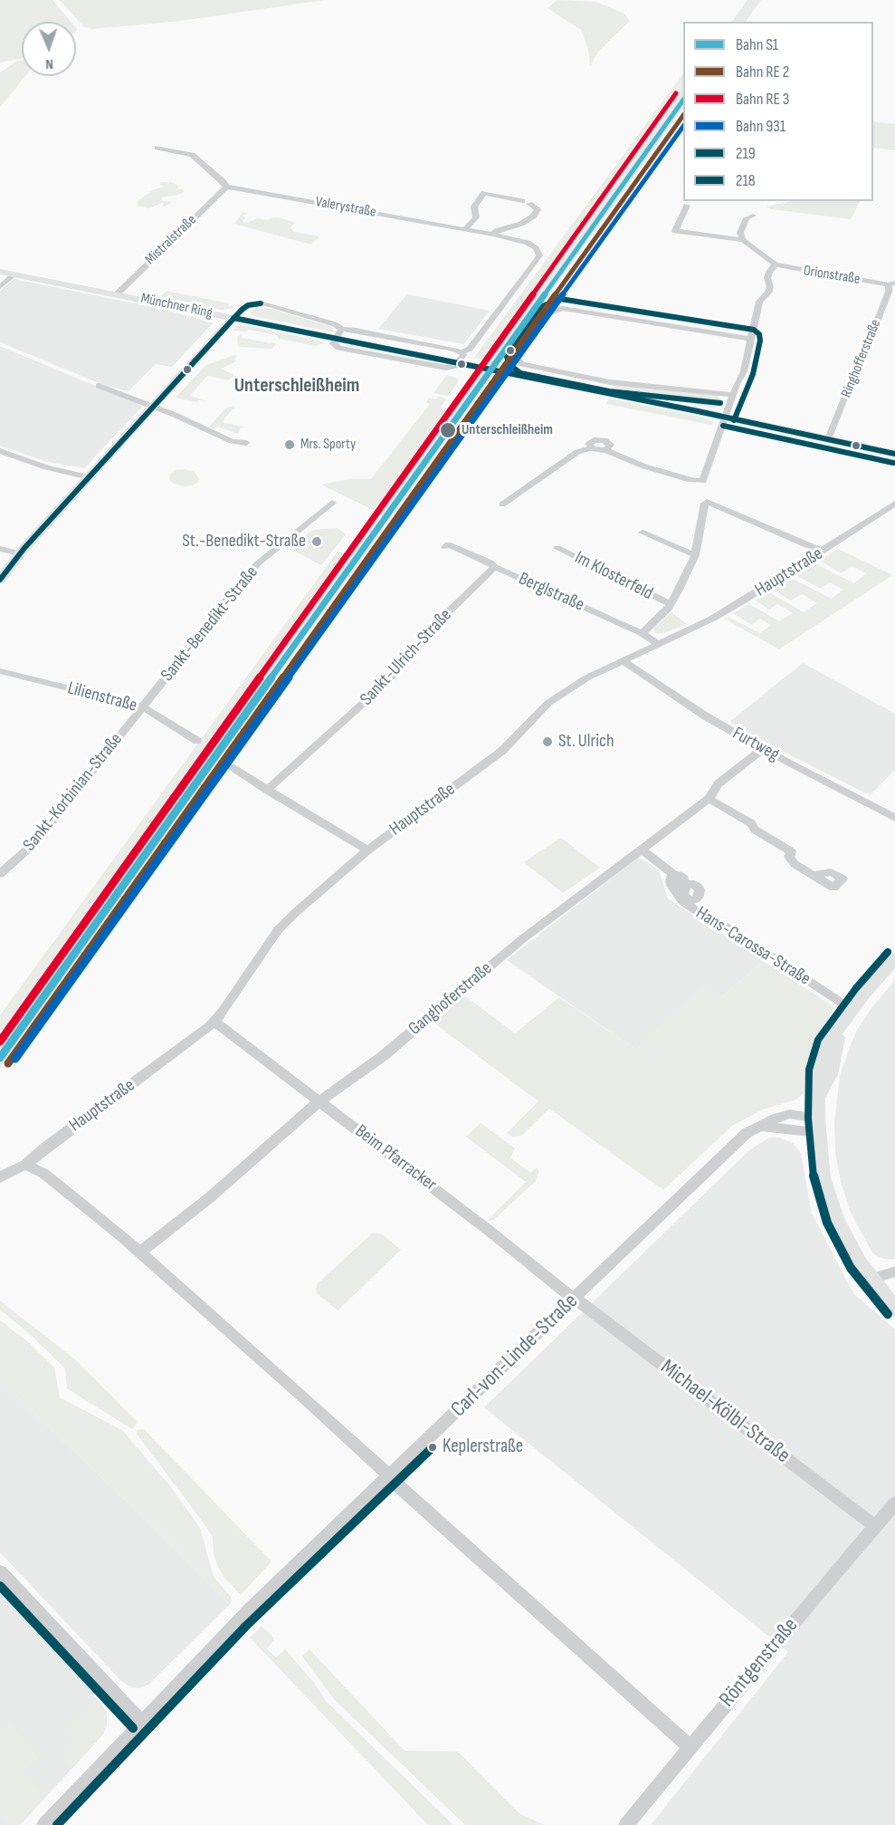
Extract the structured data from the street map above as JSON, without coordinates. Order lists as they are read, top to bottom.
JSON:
{
  "streets": {
    "main road": ["Münchner Ring"],
    "street": [
      "Valerystraße",
      "Mistralstraße",
      "Orionstraße",
      "Ringhofferstraße",
      "Hauptstraße",
      "Im Klosterfeld",
      "Berglstraße",
      "Sankt-Benedikt-Straße",
      "Sankt-Ulrich-Straße",
      "Lilienstraße",
      "Furtweg",
      "Sankt-Korbinian-Straße",
      "Hans-Carossa-Straße",
      "Ganghoferstraße",
      "Beim Pfarracker",
      "Carl-von-Linde-Straße",
      "Michael-Kölbl-Straße",
      "Röntgenstraße"
    ]
  },
  "crossings": [
    ["Valerystraße", "Mistralstraße"],
    ["Mistralstraße", "Münchner Ring"],
    ["Orionstraße", "Ringhofferstraße"],
    ["Münchner Ring", "Ringhofferstraße"],
    ["Hauptstraße", "Im Klosterfeld"],
    ["Hauptstraße", "Berglstraße"],
    ["Hauptstraße", "Furtweg"],
    ["Hauptstraße", "Beim Pfarracker"],
    ["Im Klosterfeld", "Berglstraße"],
    ["Berglstraße", "Sankt-Ulrich-Straße"],
    ["Sankt-Benedikt-Straße", "Lilienstraße"],
    ["Sankt-Benedikt-Straße", "Sankt-Korbinian-Straße"],
    ["Lilienstraße", "Sankt-Korbinian-Straße"],
    ["Furtweg", "Ganghoferstraße"],
    ["Hans-Carossa-Straße", "Ganghoferstraße"],
    ["Ganghoferstraße", "Beim Pfarracker"],
    ["Beim Pfarracker", "Carl-von-Linde-Straße"],
    ["Beim Pfarracker", "Michael-Kölbl-Straße"],
    ["Carl-von-Linde-Straße", "Michael-Kölbl-Straße"],
    ["Michael-Kölbl-Straße", "Röntgenstraße"]
  ],
  "districts": ["Unterschleißheim"],
  "places": [
    "Unterschleißheim",
    "Mrs. Sporty",
    "St.-Benedikt-Straße",
    "St. Ulrich",
    "Keplerstraße"
  ],
  "lines": [
    "rail line S1",
    "rail line 931",
    "transit line 218",
    "transit line 219"
  ],
  "legend": [
    "Bahn S1",
    "Bahn RE 2",
    "Bahn RE 3",
    "Bahn 931",
    "219",
    "218"
  ],
  "north": "bottom"
}
